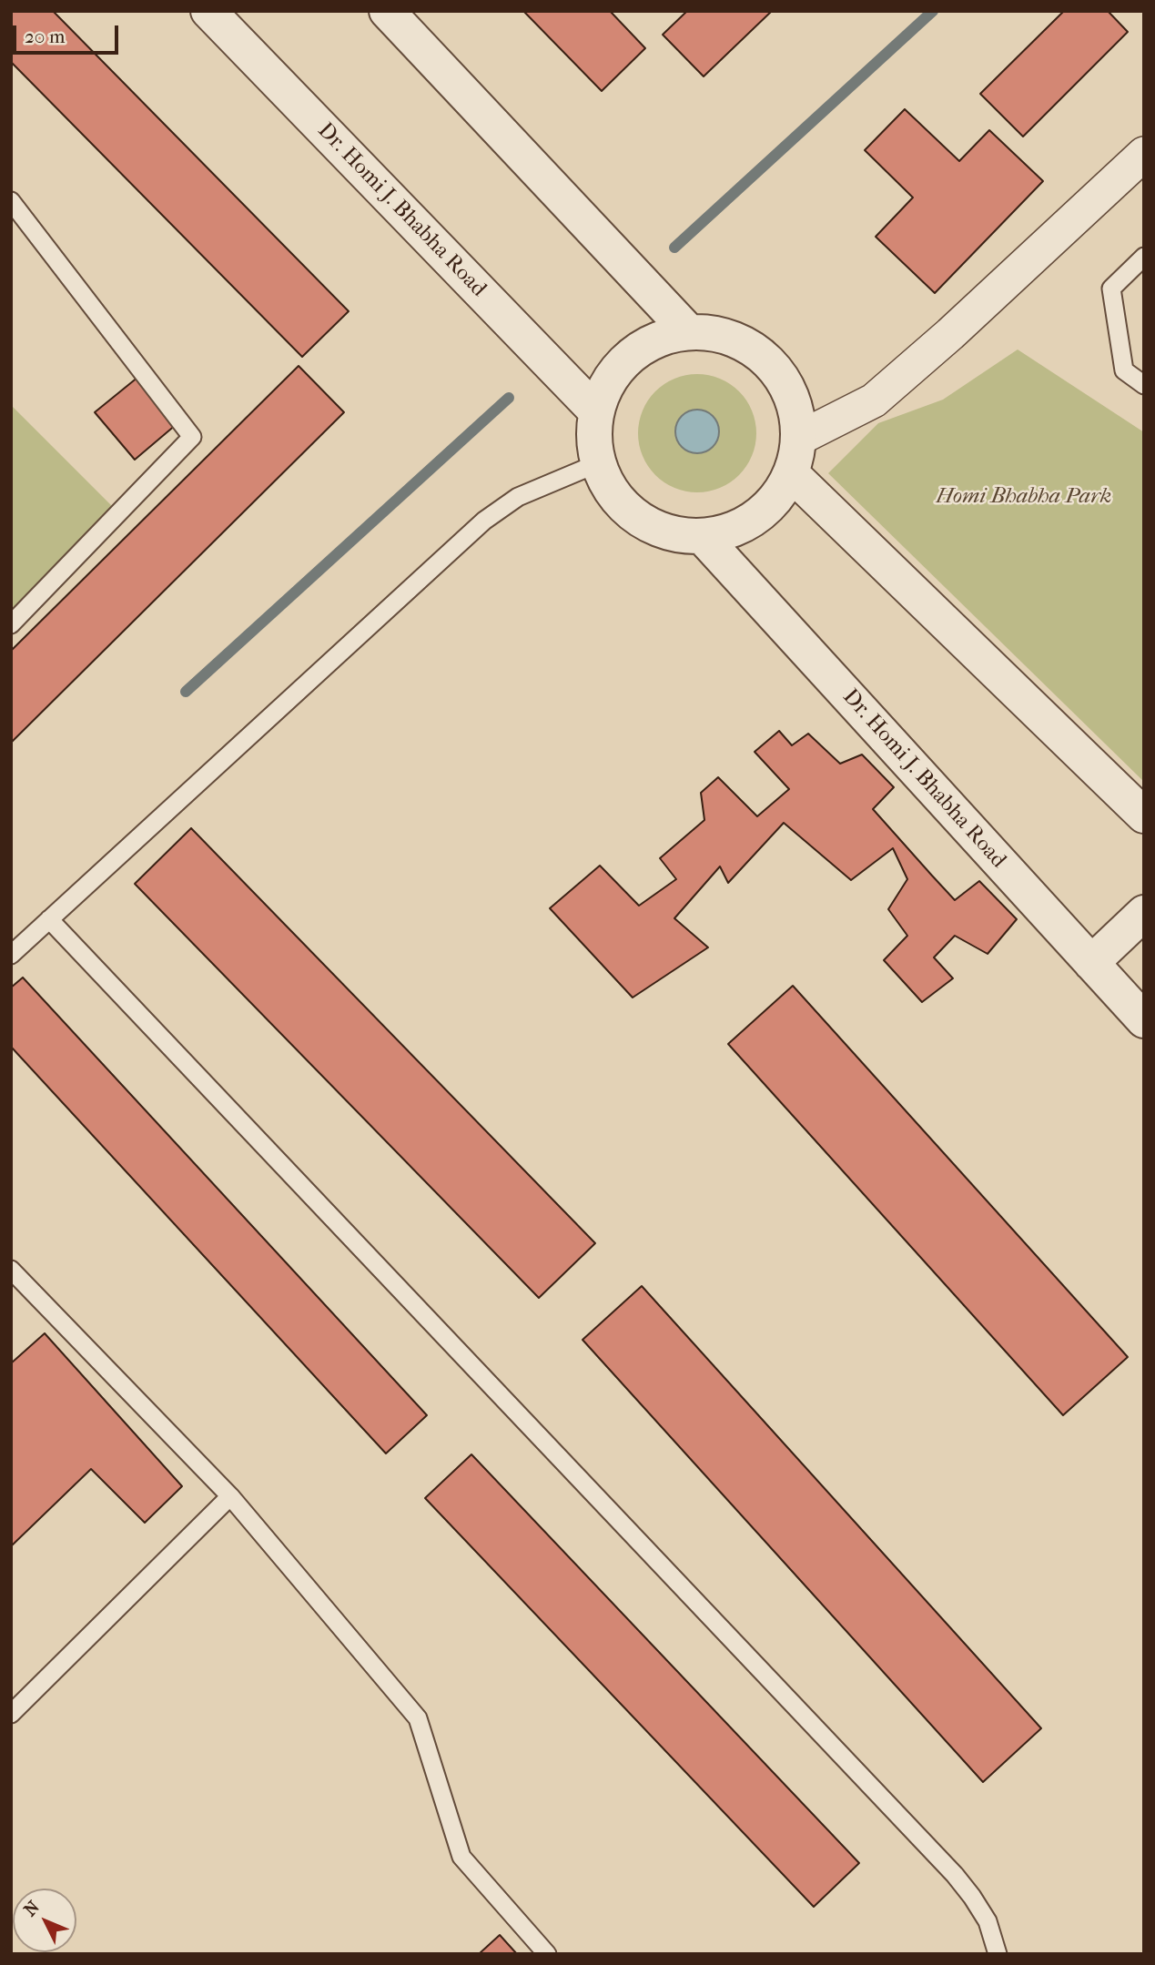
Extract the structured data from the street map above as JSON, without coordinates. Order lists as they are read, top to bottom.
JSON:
{
  "streets": {
    "street": ["Dr. Homi J. Bhabha Road"]
  },
  "parks": ["Homi Bhabha Park"],
  "scale_bar": "20 m",
  "north": "top left"
}
